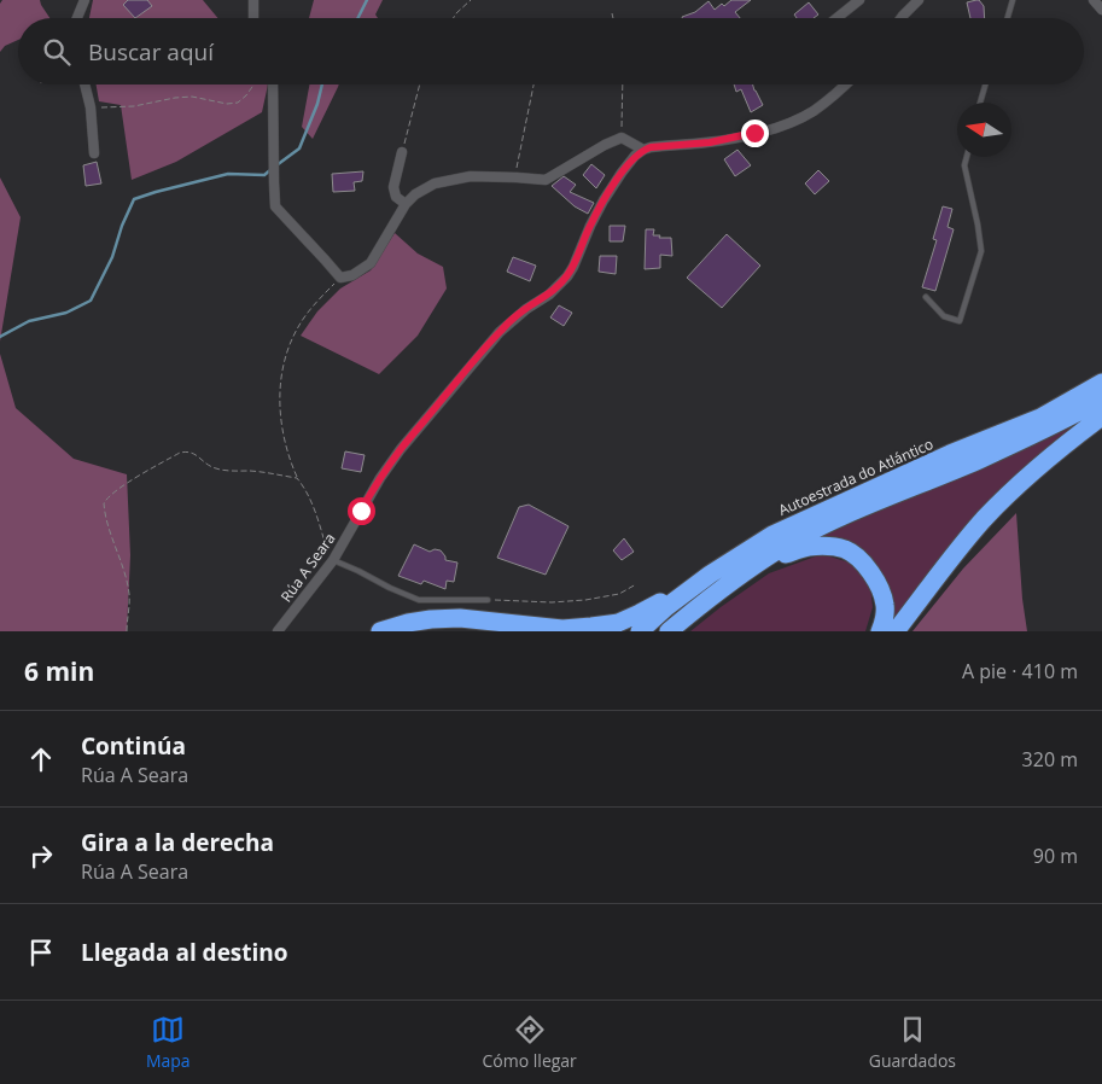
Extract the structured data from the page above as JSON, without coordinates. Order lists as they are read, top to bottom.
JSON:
{
  "streets": {
    "highway": ["Autoestrada do Atlántico"],
    "street": ["Rúa A Seara"]
  },
  "north": "left",
  "page": {
    "search": "Buscar aquí",
    "heading": ["6 min", "A pie · 410 m"],
    "list": [
      ["Continúa", "Rúa A Seara", "320 m"],
      ["Gira a la derecha", "Rúa A Seara", "90 m"],
      "Llegada al destino"
    ],
    "nav": ["Mapa", "Cómo llegar", "Guardados"]
  }
}
